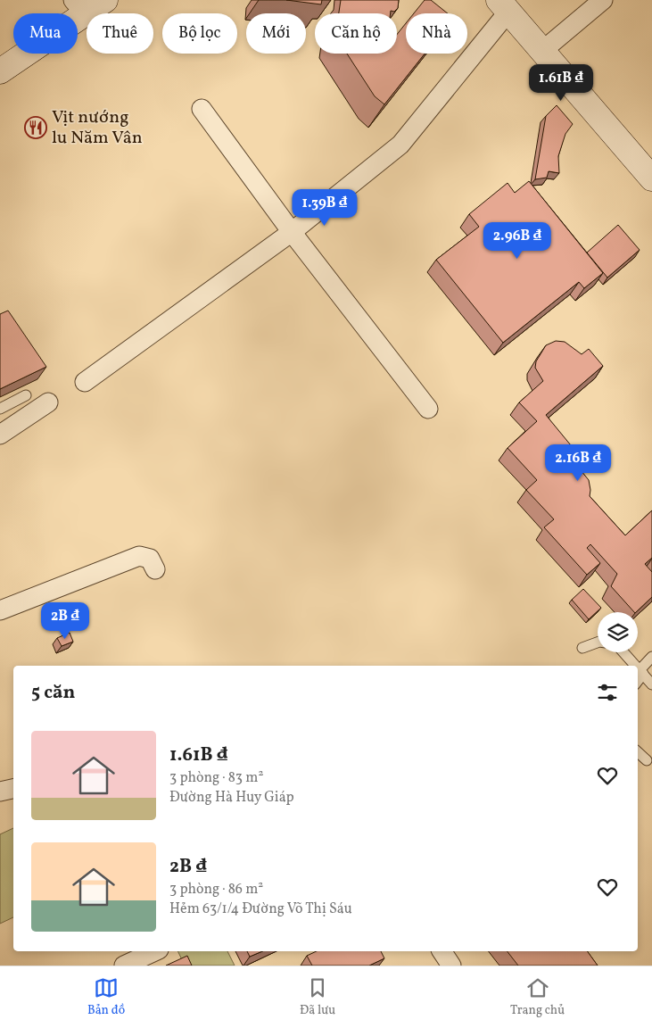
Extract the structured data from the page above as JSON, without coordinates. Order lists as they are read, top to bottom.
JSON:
{
  "places": {
    "restaurant": ["Vịt nướng lu Năm Vân"]
  },
  "page": {
    "chip": [
      "Mua",
      "Thuê",
      "Bộ lọc",
      "Mới",
      "Căn hộ",
      "Nhà"
    ],
    "price": [
      "1.61B ₫",
      "1.39B ₫",
      "2.96B ₫",
      "2.16B ₫",
      "2B ₫"
    ],
    "heading": "5 căn",
    "list": [
      {
        "name": "1.61B ₫",
        "note": "3 phòng · 83 m² · Đường Hà Huy Giáp"
      },
      {
        "name": "2B ₫",
        "note": "3 phòng · 86 m² · Hẻm 63/1/4 Đường Võ Thị Sáu"
      }
    ],
    "tabs": ["Bản đồ", "Đã lưu", "Trang chủ"]
  }
}
